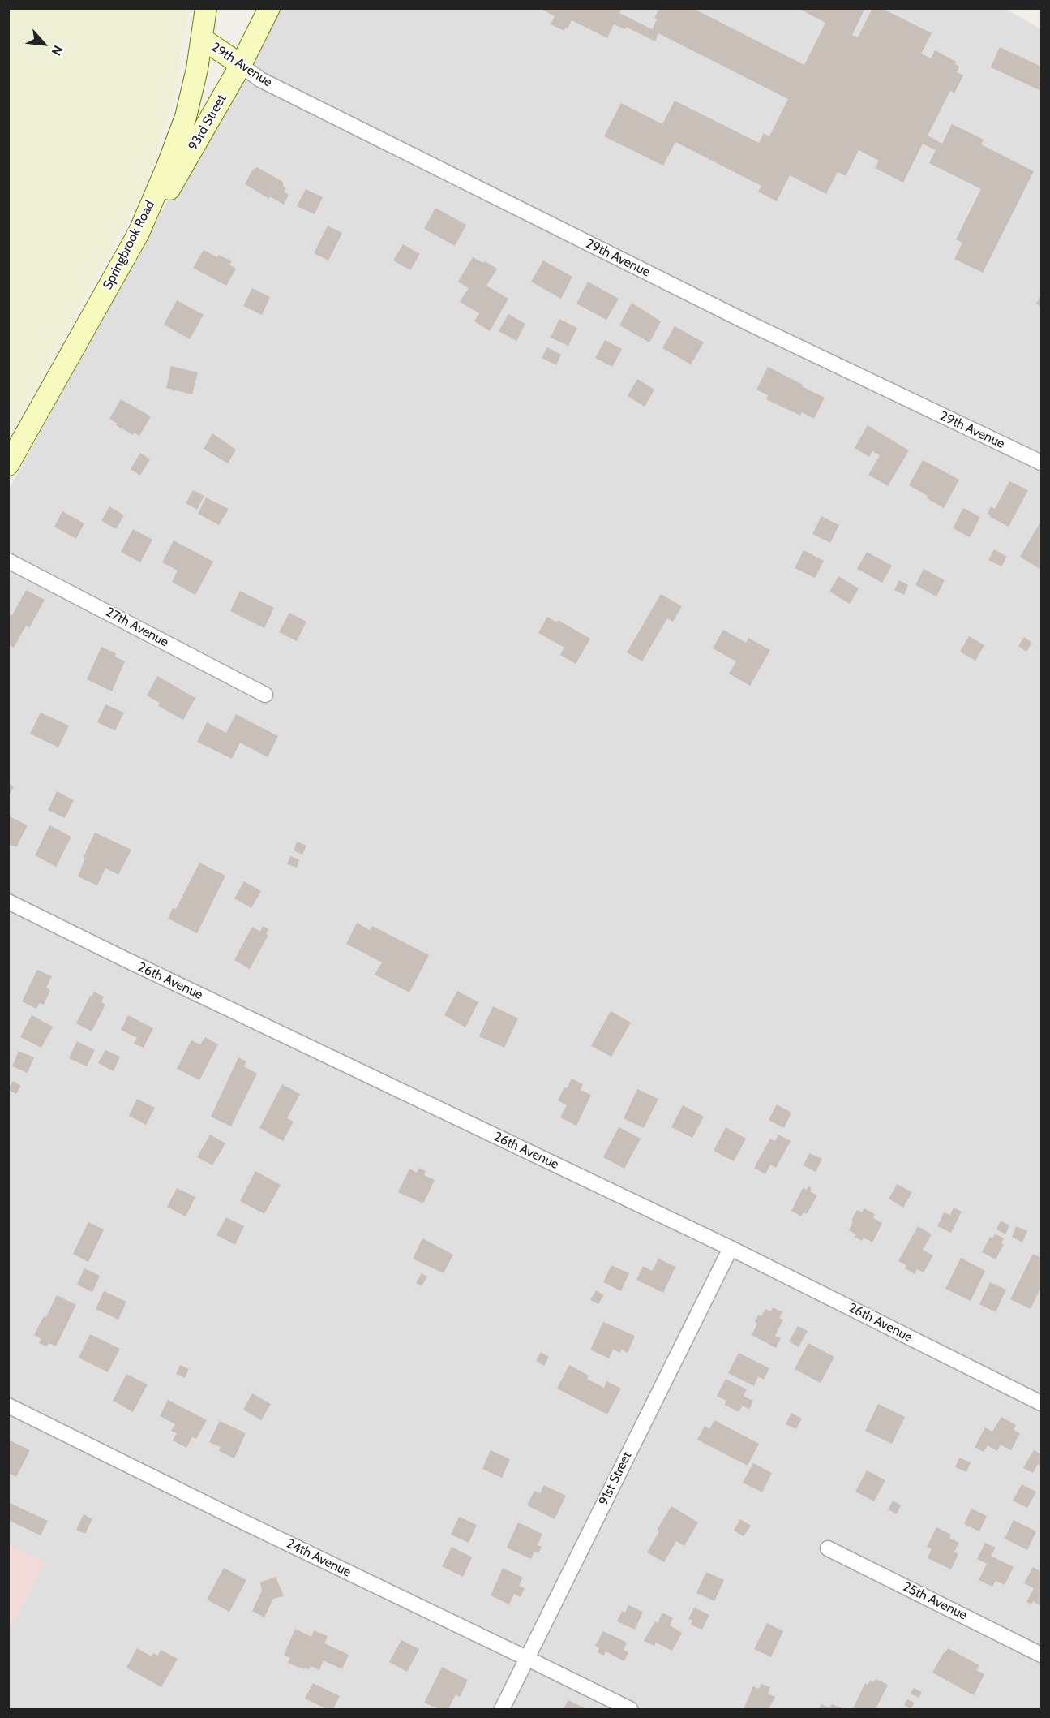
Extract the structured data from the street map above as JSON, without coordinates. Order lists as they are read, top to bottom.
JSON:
{
  "streets": {
    "street": [
      "29th Avenue",
      "93rd Street",
      "Springbrook Road",
      "27th Avenue",
      "26th Avenue",
      "91st Street",
      "24th Avenue",
      "25th Avenue"
    ]
  },
  "crossings": [
    ["29th Avenue", "93rd Street"],
    ["29th Avenue", "Springbrook Road"],
    ["93rd Street", "Springbrook Road"],
    ["26th Avenue", "91st Street"],
    ["91st Street", "24th Avenue"]
  ],
  "north": "bottom right"
}
